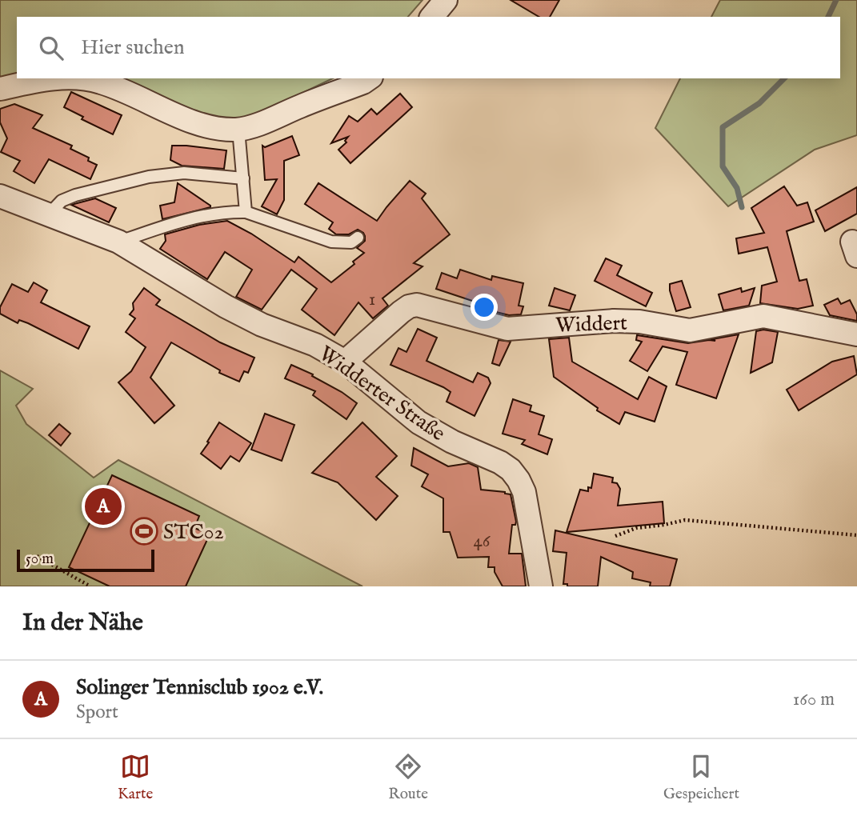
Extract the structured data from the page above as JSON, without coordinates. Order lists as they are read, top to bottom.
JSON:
{
  "streets": {
    "street": ["Widdert", "Widderter Straße"]
  },
  "crossings": [
    ["Widdert", "Widderter Straße"]
  ],
  "places": {
    "sports": ["STC02"]
  },
  "house_numbers": ["1", "46"],
  "scale_bar": "50 m",
  "page": {
    "search": "Hier suchen",
    "pins": "A",
    "scale": "50 m",
    "heading": "In der Nähe",
    "list": [
      {
        "mark": "A",
        "name": "Solinger Tennisclub 1902 e.V.",
        "note": "Sport",
        "value": "160 m"
      }
    ],
    "nav": ["Karte", "Route", "Gespeichert"]
  }
}
